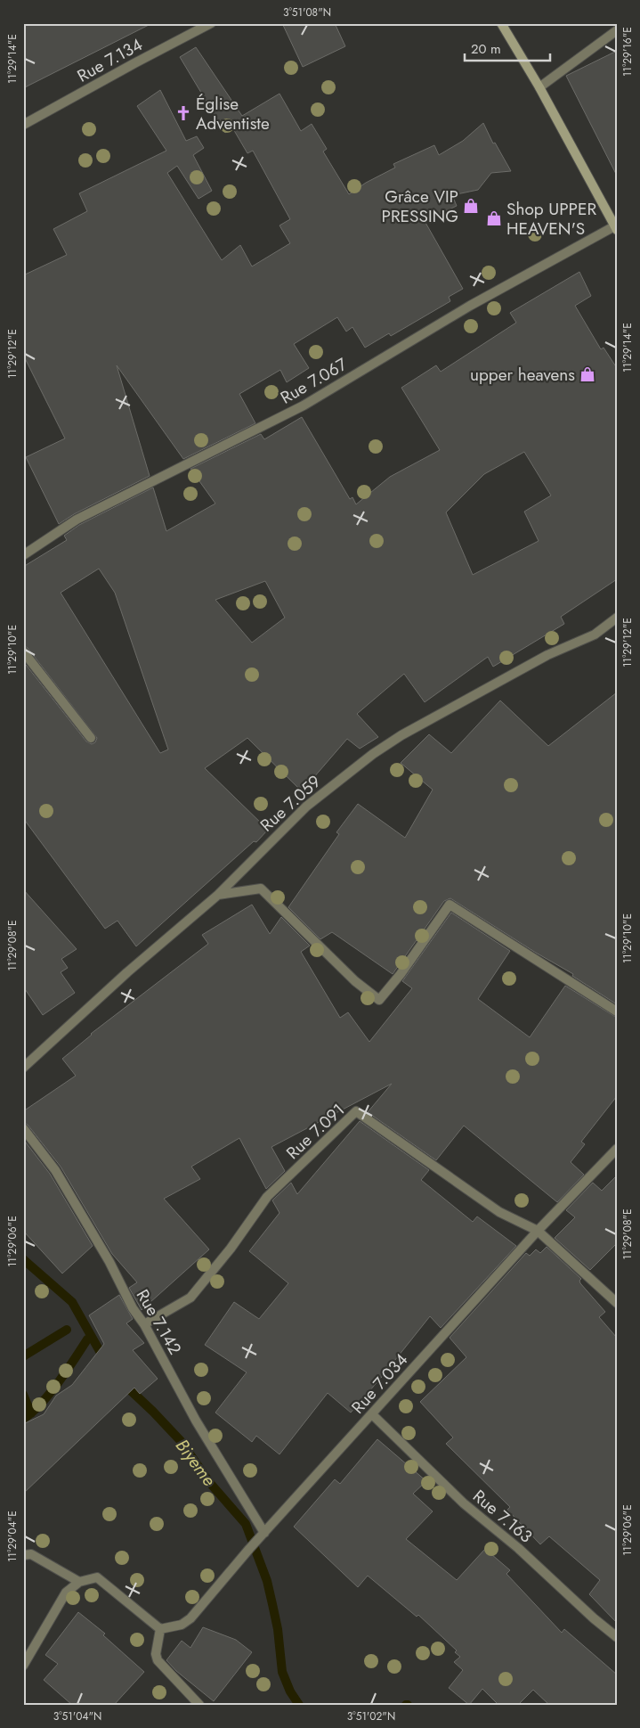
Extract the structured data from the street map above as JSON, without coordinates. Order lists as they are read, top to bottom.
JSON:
{
  "streets": {
    "street": [
      "Rue 7.134",
      "Rue 7.067",
      "Rue 7.059",
      "Rue 7.091",
      "Rue 7.142",
      "Rue 7.034",
      "Rue 7.163"
    ]
  },
  "crossings": [
    ["Rue 7.091", "Rue 7.142"],
    ["Rue 7.091", "Rue 7.034"],
    ["Rue 7.142", "Rue 7.034"],
    ["Rue 7.034", "Rue 7.163"]
  ],
  "water": ["Biyeme"],
  "places": {
    "church": ["Église Adventiste"],
    "shop": ["Grâce VIP PRESSING", "Shop UPPER HEAVEN'S", "upper heavens"]
  },
  "scale_bar": "20 m",
  "coordinates": [
    "3°51'08\"N",
    "11°29'16\"E",
    "11°29'14\"E",
    "11°29'12\"E",
    "11°29'10\"E",
    "11°29'08\"E",
    "11°29'06\"E",
    "11°29'04\"E",
    "3°51'04\"N",
    "3°51'02\"N"
  ]
}
